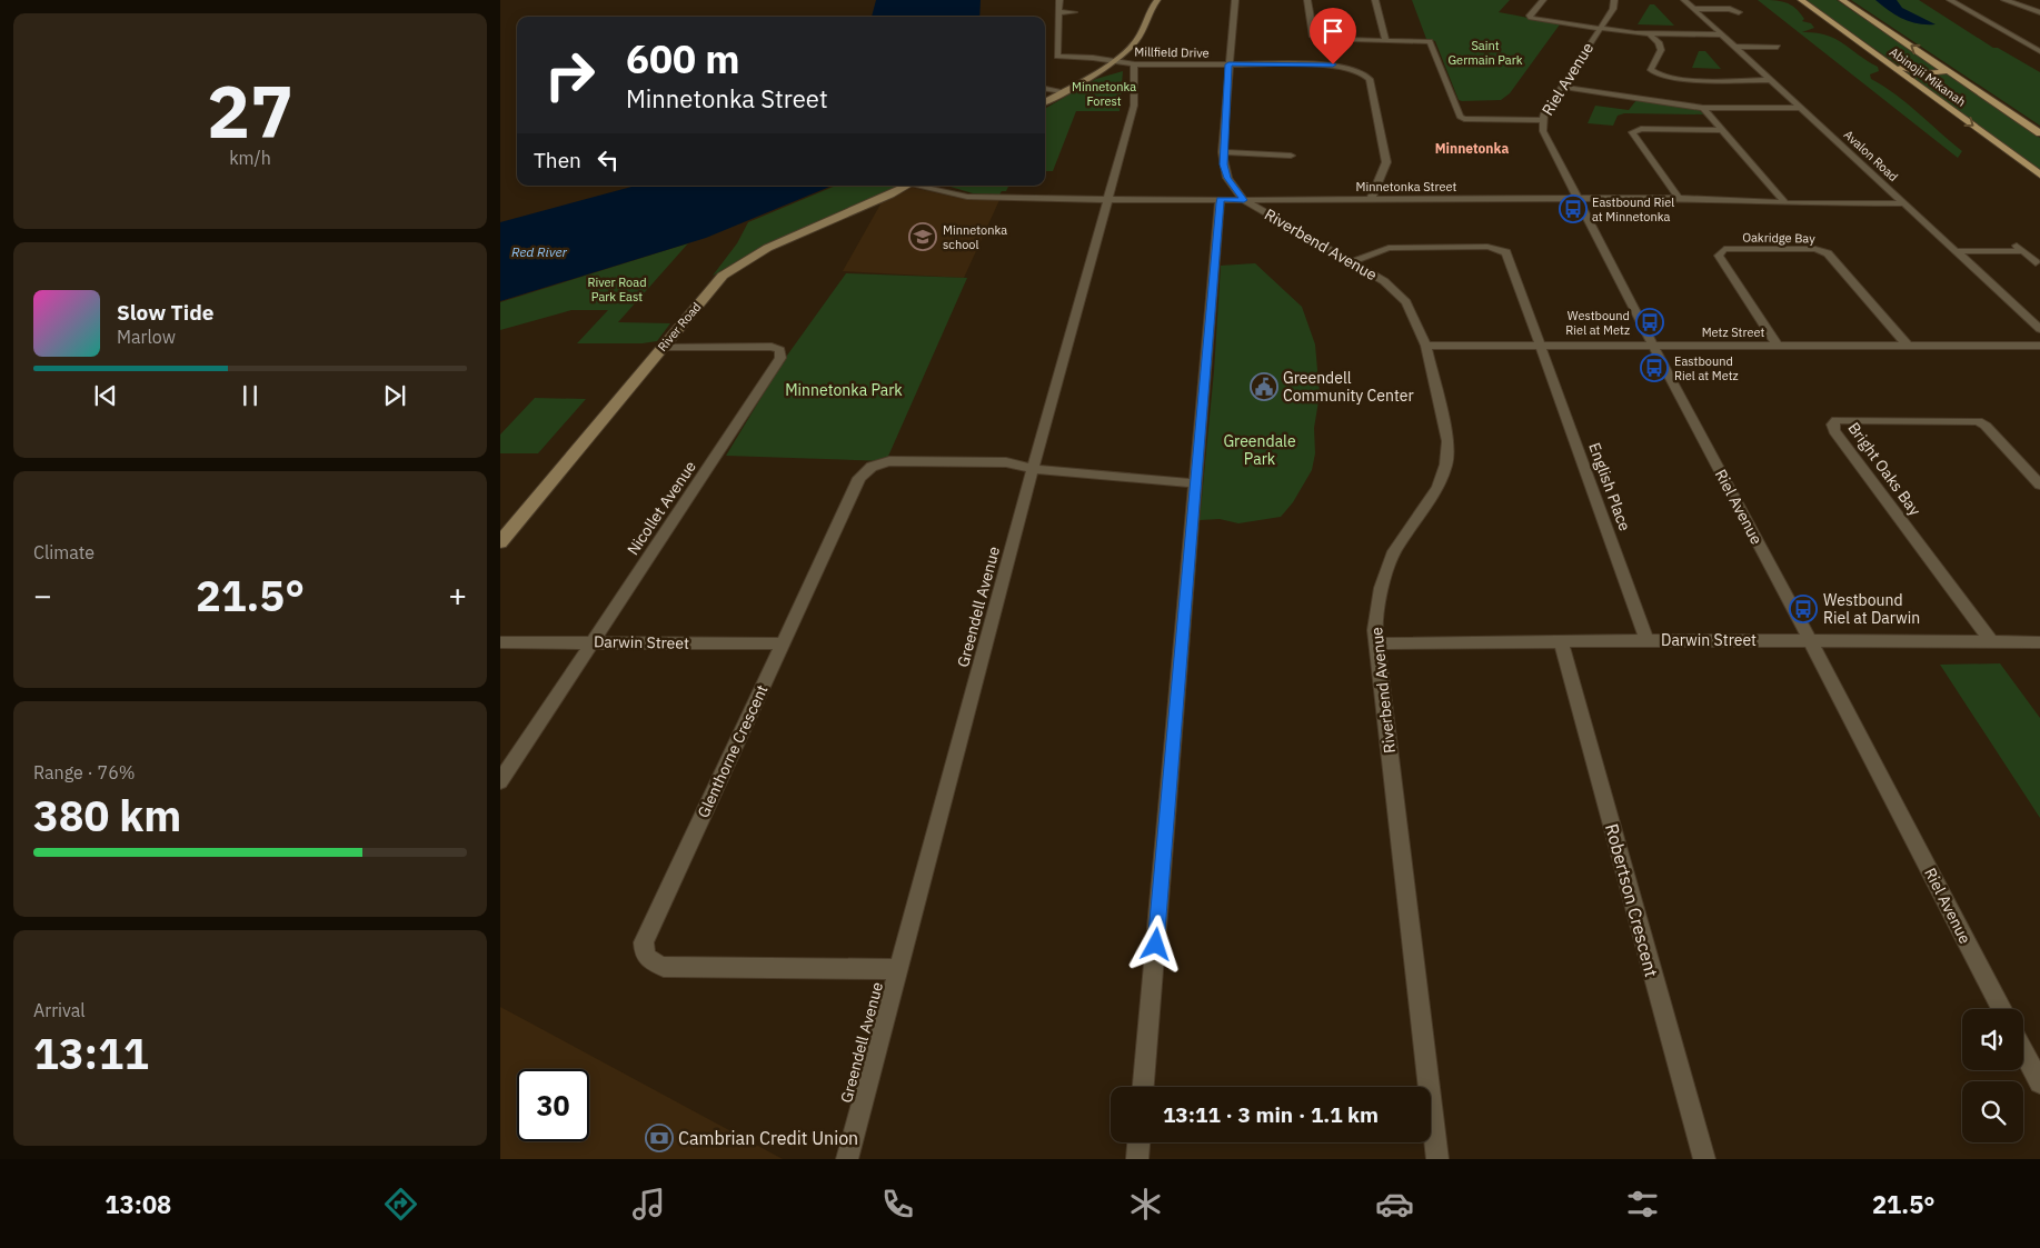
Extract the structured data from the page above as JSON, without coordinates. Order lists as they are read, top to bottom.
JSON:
{
  "streets": {
    "main road": ["Abinojii Mikanah"],
    "street": [
      "Millfield Drive",
      "Riel Avenue",
      "Avalon Road",
      "Minnetonka Street",
      "Oakridge Bay",
      "Riverbend Avenue",
      "River Road",
      "Metz Street",
      "Bright Oaks Bay",
      "English Place",
      "Nicollet Avenue",
      "Greendell Avenue",
      "Darwin Street",
      "Glenthorne Crescent",
      "Robertson Crescent"
    ]
  },
  "crossings": [
    ["Millfield Drive", "Minnetonka Street"],
    ["Millfield Drive", "Riverbend Avenue"],
    ["Millfield Drive", "Greendell Avenue"],
    ["Riel Avenue", "Minnetonka Street"],
    ["Riel Avenue", "Metz Street"],
    ["Riel Avenue", "Darwin Street"],
    ["Avalon Road", "Minnetonka Street"],
    ["Minnetonka Street", "Riverbend Avenue"],
    ["Minnetonka Street", "Greendell Avenue"],
    ["Oakridge Bay", "Metz Street"],
    ["Riverbend Avenue", "Metz Street"],
    ["Riverbend Avenue", "English Place"],
    ["Riverbend Avenue", "Darwin Street"],
    ["River Road", "Nicollet Avenue"],
    ["Metz Street", "English Place"],
    ["Bright Oaks Bay", "Darwin Street"],
    ["English Place", "Darwin Street"],
    ["Nicollet Avenue", "Darwin Street"],
    ["Greendell Avenue", "Glenthorne Crescent"],
    ["Darwin Street", "Glenthorne Crescent"],
    ["Darwin Street", "Robertson Crescent"]
  ],
  "districts": ["Minnetonka"],
  "water": ["Red River"],
  "parks": [
    "Saint Germain Park",
    "Minnetonka Forest",
    "River Road Park East",
    "Minnetonka Park",
    "Greendale Park"
  ],
  "places": {
    "bus stop": [
      "Eastbound Riel at Minnetonka",
      "Westbound Riel at Metz",
      "Eastbound Riel at Metz",
      "Westbound Riel at Darwin"
    ],
    "school or university": ["Minnetonka school"],
    "public building": ["Greendell Community Center"],
    "bank": ["Cambrian Credit Union"]
  },
  "page": {
    "tile": [
      ["27", "km/h"],
      "Climate",
      ["Range · 76%", "380 km"],
      ["Arrival", "13:11"]
    ],
    "turn": ["600 m", "Minnetonka Street"],
    "then": "Then",
    "song": ["Slow Tide", "Marlow"],
    "heat": ["−", "21.5°", "+"],
    "limit": "30",
    "trip": "13:11 · 3 min · 1.1 km",
    "tabs": ["13:08", "21.5°"]
  }
}
